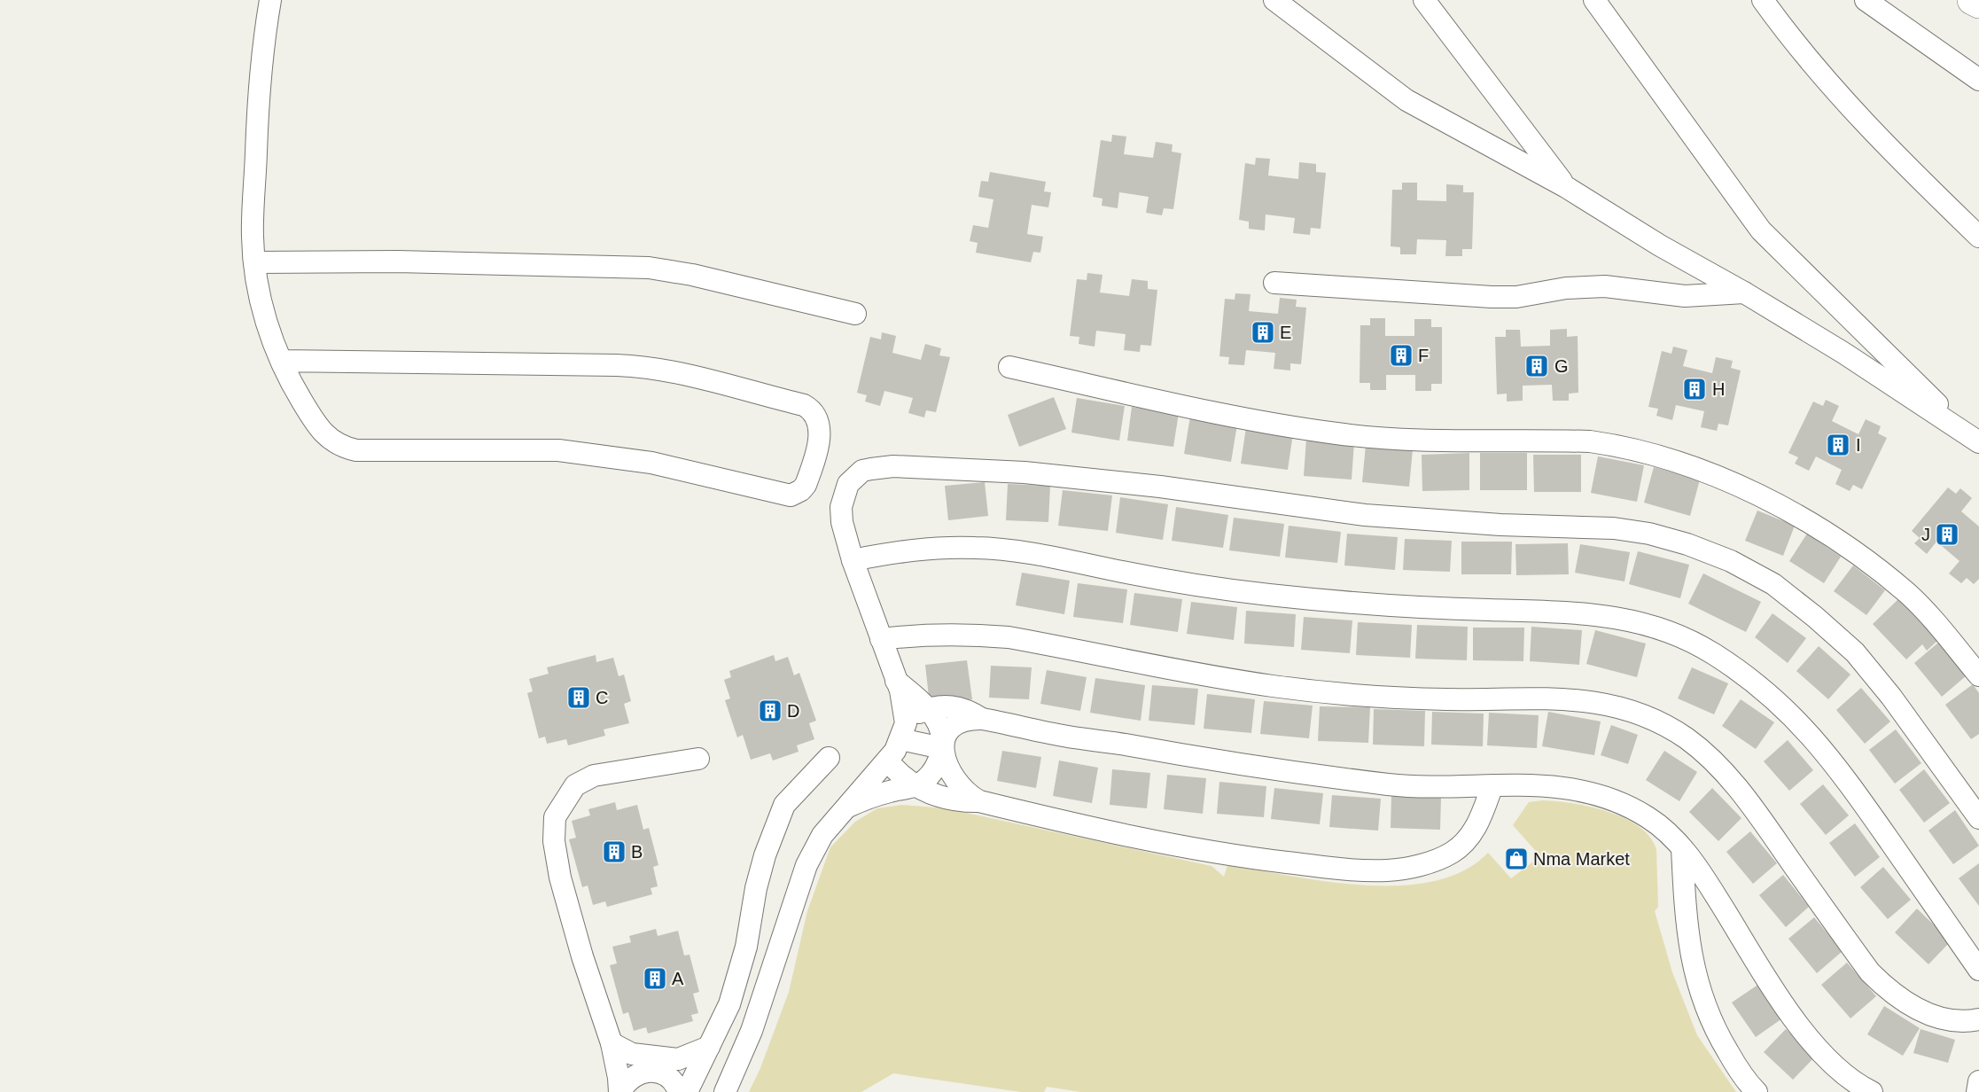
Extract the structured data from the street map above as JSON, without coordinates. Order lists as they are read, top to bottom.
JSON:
{
  "places": {
    "building": [
      "E",
      "F",
      "G",
      "H",
      "I",
      "J",
      "C",
      "D",
      "B",
      "A"
    ],
    "shop": ["Nma Market"]
  }
}
